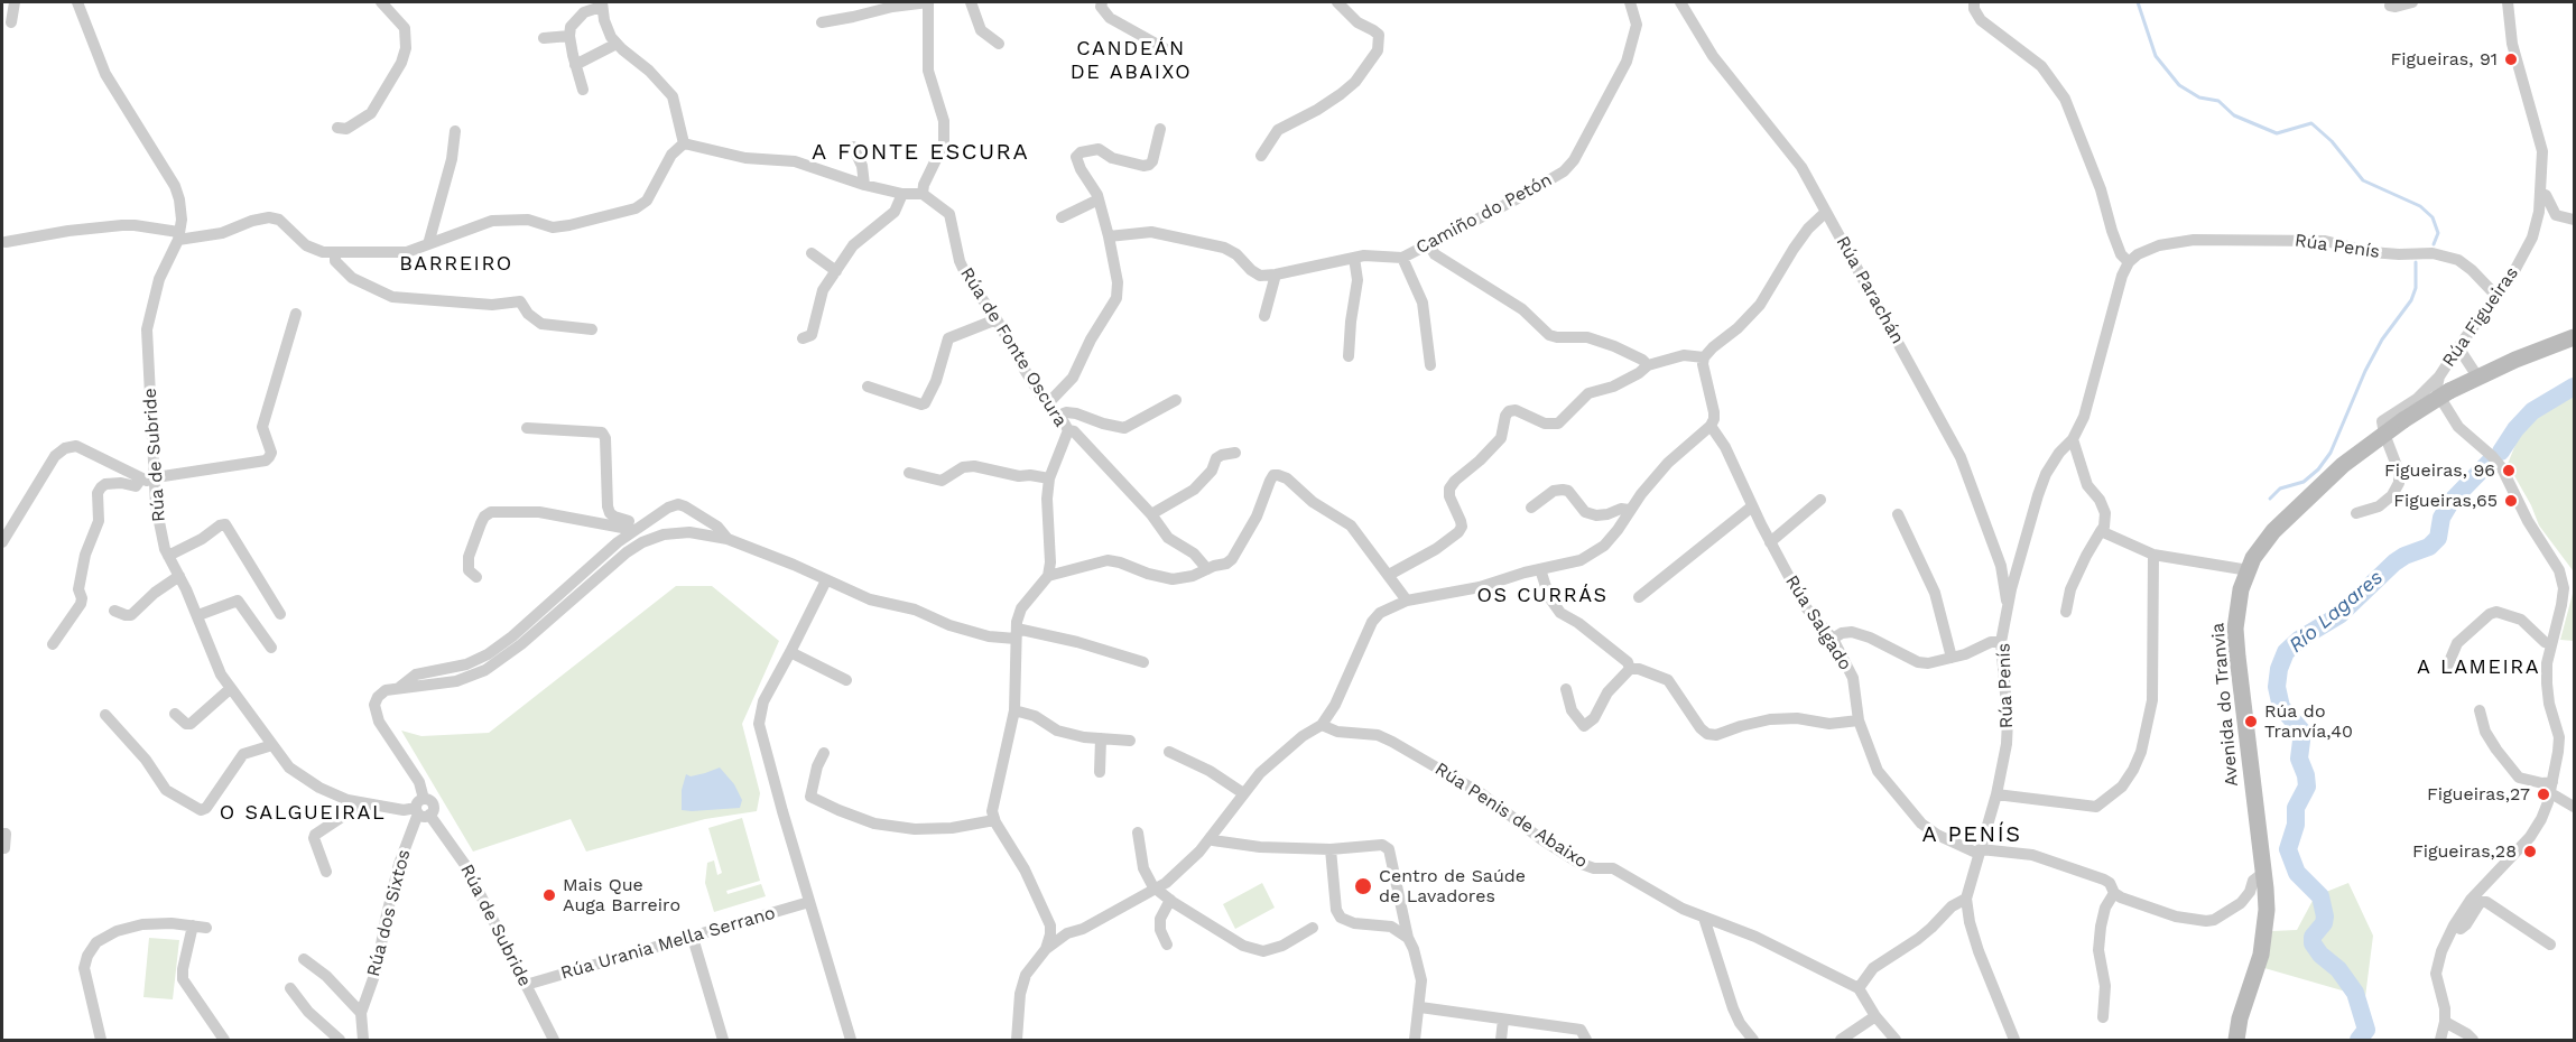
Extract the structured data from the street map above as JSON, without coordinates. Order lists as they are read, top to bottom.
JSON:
{
  "streets": {
    "main road": ["Avenida do Tranvia"],
    "street": [
      "Camiño do Petón",
      "Rúa Penís",
      "Rúa Parachán",
      "Rúa Figueiras",
      "Rúa de Fonte Oscura",
      "Rúa de Subride",
      "Rúa Salgado",
      "Rúa Penis de Abaixo",
      "Rúa dos Sixtos",
      "Rúa Urania Mella Serrano"
    ]
  },
  "crossings": [
    ["Rúa Penís", "Rúa Parachán"],
    ["Rúa Penís", "Rúa Figueiras"],
    ["Rúa Penís", "Rúa Salgado"],
    ["Rúa de Subride", "Rúa dos Sixtos"],
    ["Rúa de Subride", "Rúa Urania Mella Serrano"],
    ["Rúa Salgado", "Avenida do Tranvia"]
  ],
  "districts": [
    "CANDEÁN DE ABAIXO",
    "A FONTE ESCURA",
    "BARREIRO",
    "OS CURRÁS",
    "A LAMEIRA",
    "O SALGUEIRAL",
    "A PENÍS"
  ],
  "water": ["Río Lagares"],
  "places": [
    "Figueiras, 91",
    "Figueiras, 96",
    "Figueiras,65",
    "Rúa do Tranvía,40",
    "Figueiras,27",
    "Figueiras,28",
    "Centro de Saúde de Lavadores",
    "Mais Que Auga Barreiro"
  ]
}
